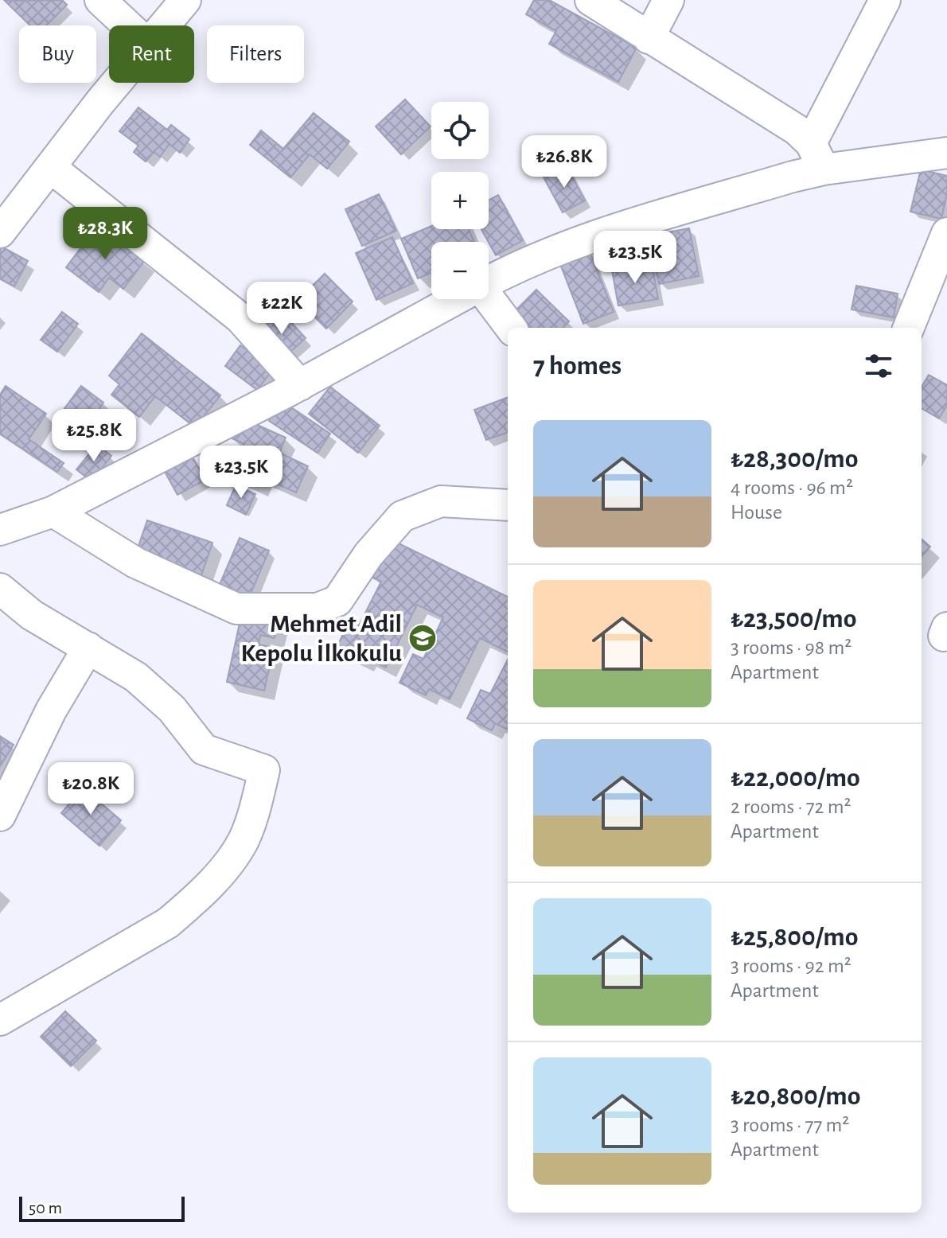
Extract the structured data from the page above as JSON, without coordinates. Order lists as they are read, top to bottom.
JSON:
{
  "places": {
    "school or university": ["Mehmet Adil Kepolu İlkokulu"]
  },
  "scale_bar": "50 m",
  "page": {
    "chip": ["Buy", "Rent", "Filters"],
    "map_buttons": ["+", "−"],
    "price": [
      "₺26.8K",
      "₺28.3K",
      "₺23.5K",
      "₺22K",
      "₺25.8K",
      "₺23.5K",
      "₺20.8K"
    ],
    "heading": "7 homes",
    "list": [
      {
        "name": "₺28,300/mo",
        "note": "4 rooms · 96 m² · House"
      },
      {
        "name": "₺23,500/mo",
        "note": "3 rooms · 98 m² · Apartment"
      },
      {
        "name": "₺22,000/mo",
        "note": "2 rooms · 72 m² · Apartment"
      },
      {
        "name": "₺25,800/mo",
        "note": "3 rooms · 92 m² · Apartment"
      },
      {
        "name": "₺20,800/mo",
        "note": "3 rooms · 77 m² · Apartment"
      }
    ],
    "scale": "50 m"
  }
}
